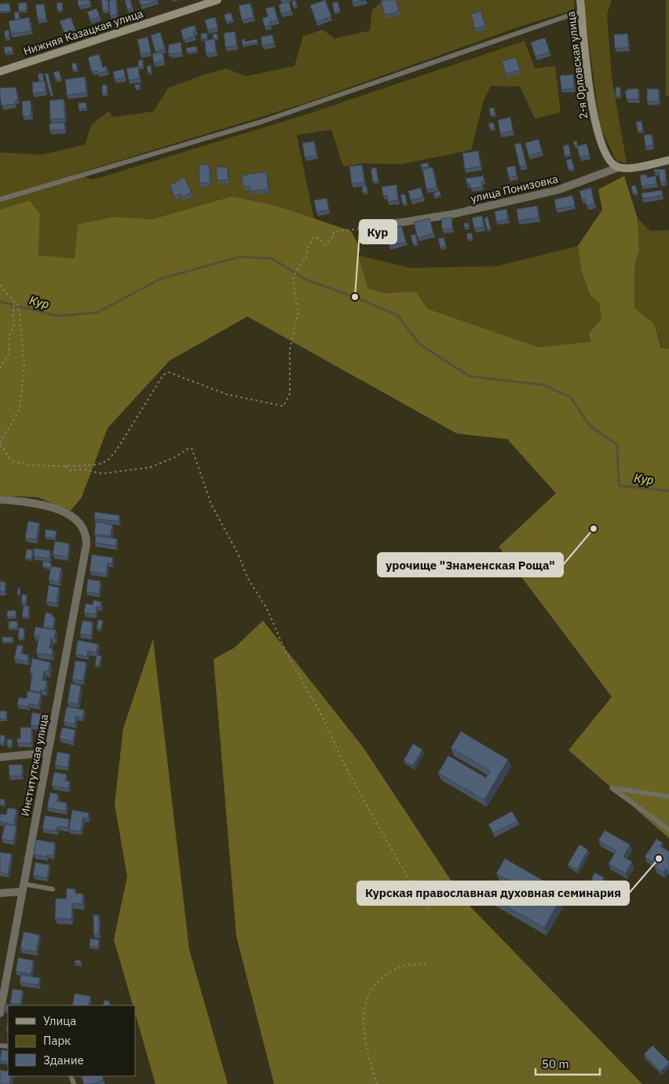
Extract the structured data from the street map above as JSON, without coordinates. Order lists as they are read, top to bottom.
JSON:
{
  "streets": {
    "main road": ["Нижняя Казацкая улица", "2-я Орловская улица", "улица Понизовка"],
    "street": ["Институтская улица"]
  },
  "crossings": [
    ["2-я Орловская улица", "улица Понизовка"]
  ],
  "water": ["Кур"],
  "places": ["Кур", "урочище \"Знаменская Роща\"", "Курская православная духовная семинария"],
  "legend": ["Улица", "Парк", "Здание"],
  "scale_bar": "50 m"
}
